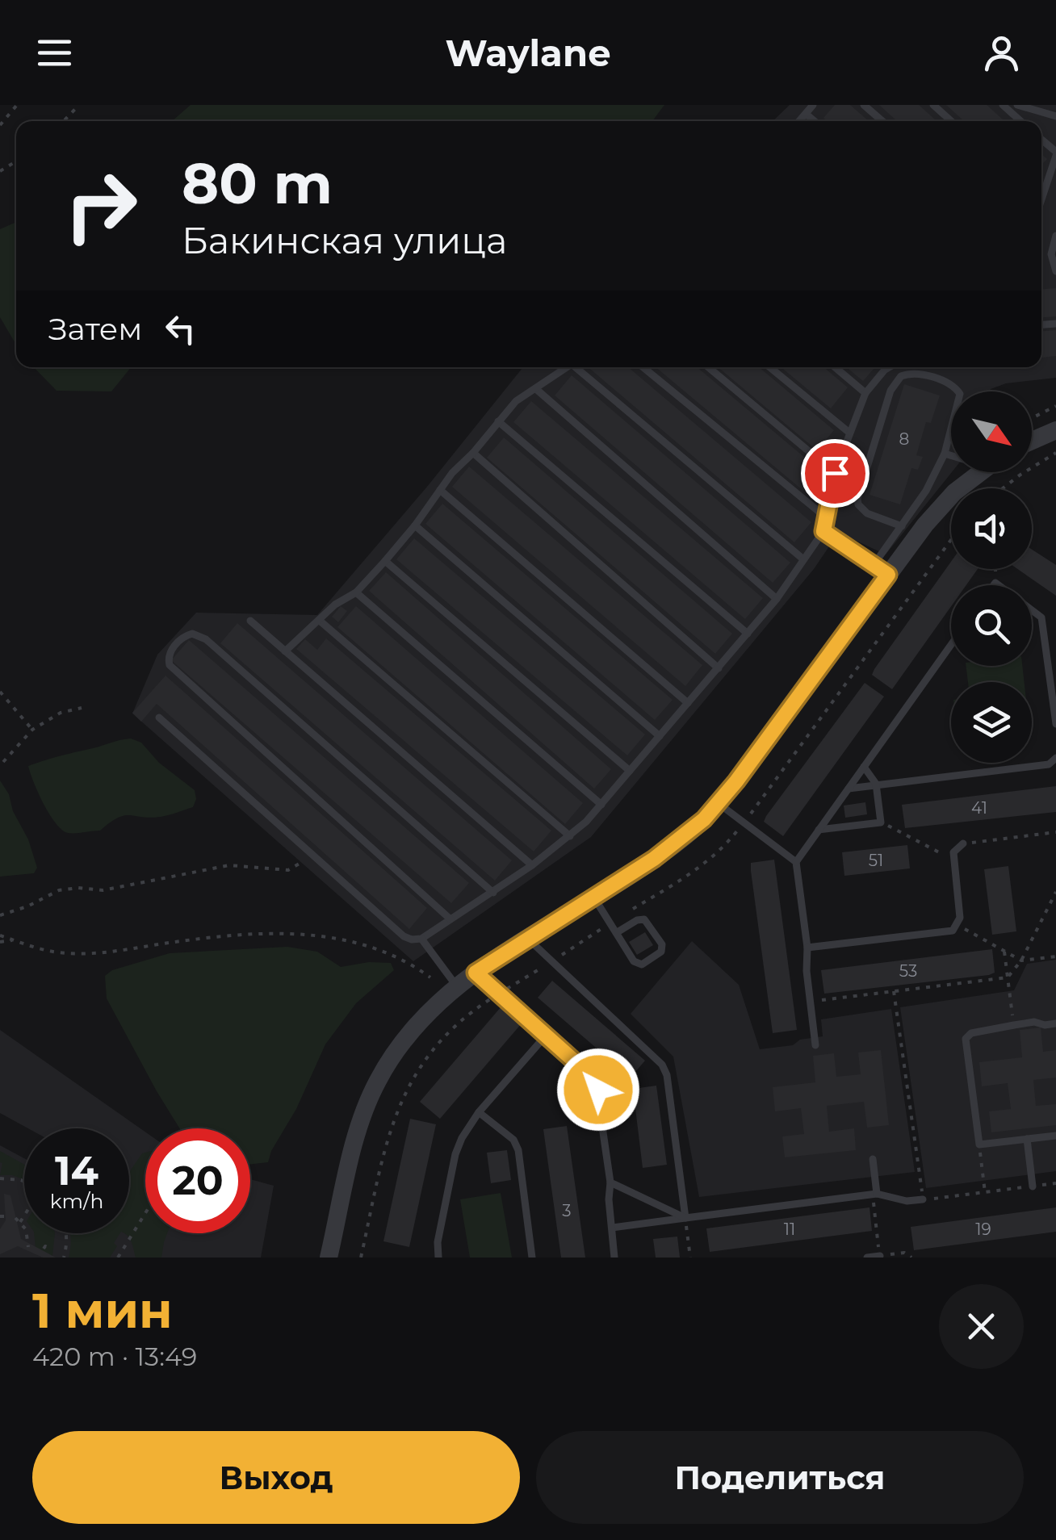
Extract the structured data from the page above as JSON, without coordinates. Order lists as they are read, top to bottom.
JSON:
{
  "house_numbers": [
    "8",
    "41",
    "51",
    "53",
    "3",
    "11",
    "19"
  ],
  "north": "bottom right",
  "page": {
    "header": "Waylane",
    "turn": ["80 m", "Бакинская улица"],
    "then": "Затем",
    "speed": "14 km/h",
    "limit": "20",
    "heading": ["1 мин", "420 m · 13:49"],
    "buttons": ["Выход", "Поделиться"]
  }
}
